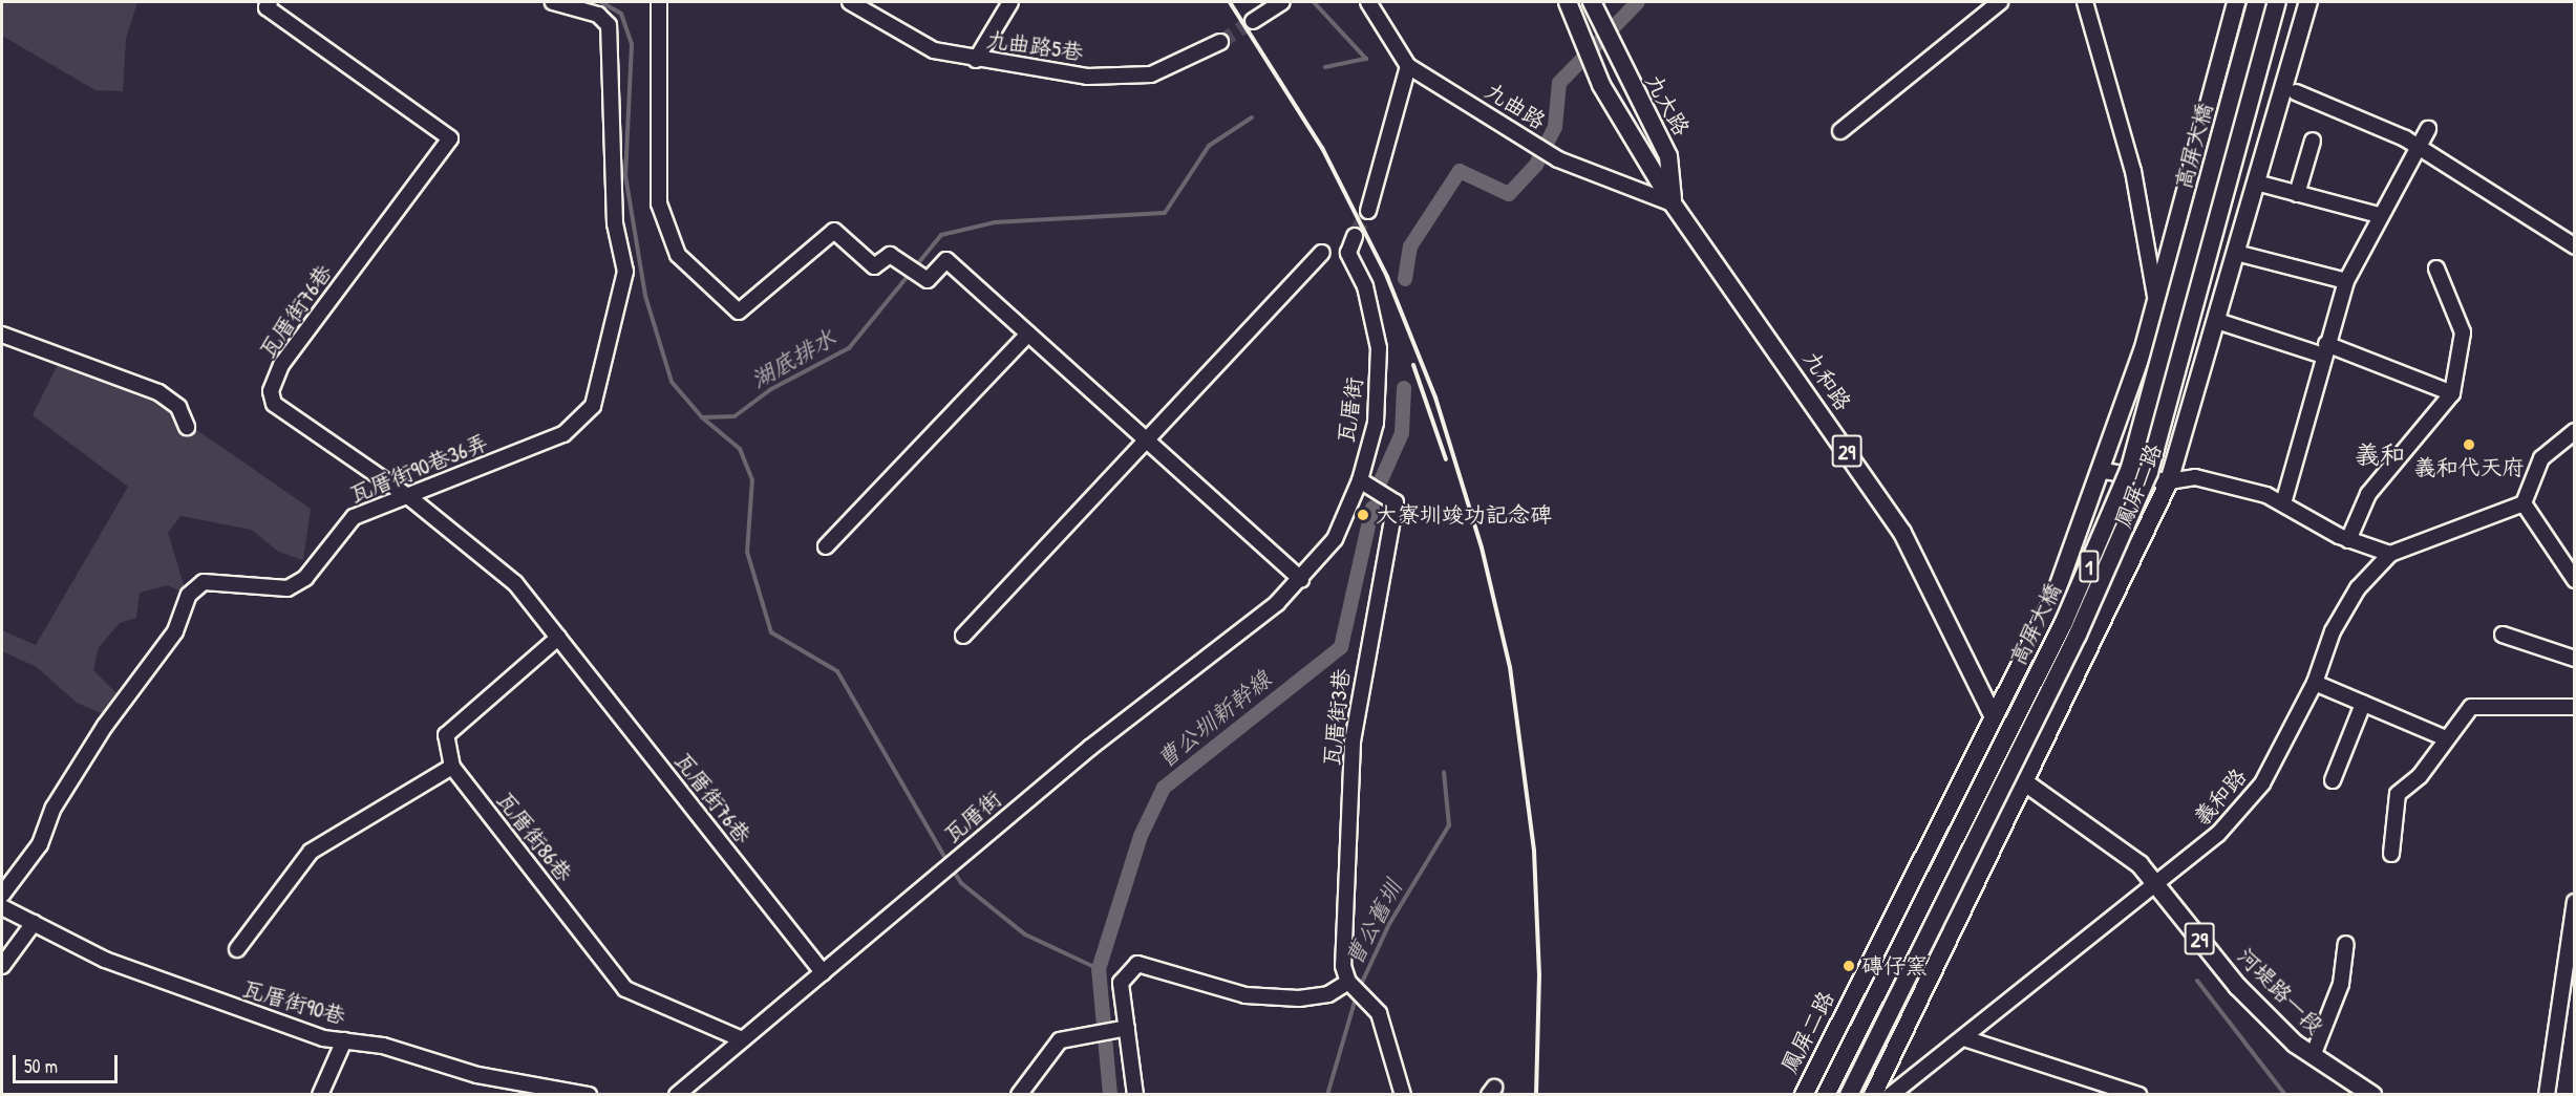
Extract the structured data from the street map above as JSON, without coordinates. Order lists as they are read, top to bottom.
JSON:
{
  "streets": {
    "main road": [
      "九大路",
      "高屏大橋",
      "九和路",
      "29",
      "鳳屏二路",
      "1",
      "河堤路一段"
    ],
    "street": [
      "九曲路5巷",
      "九曲路",
      "瓦厝街76巷",
      "瓦厝街",
      "瓦厝街90巷36弄",
      "瓦厝街3巷",
      "義和路",
      "瓦厝街86巷",
      "瓦厝街90巷"
    ]
  },
  "crossings": [
    ["九大路", "九曲路"],
    ["九大路", "九和路"],
    ["九曲路", "九和路"],
    ["瓦厝街76巷", "瓦厝街"],
    ["瓦厝街76巷", "瓦厝街90巷36弄"],
    ["瓦厝街76巷", "瓦厝街86巷"],
    ["九和路", "鳳屏二路"],
    ["九和路", "河堤路一段"],
    ["瓦厝街", "瓦厝街3巷"],
    ["瓦厝街", "瓦厝街86巷"],
    ["鳳屏二路", "河堤路一段"],
    ["義和路", "河堤路一段"]
  ],
  "districts": ["義和"],
  "water": ["湖底排水", "曹公圳新幹線", "曹公舊圳"],
  "places": ["義和代天府", "大寮圳竣功記念碑", "磚仔窯"],
  "scale_bar": "50 m"
}
